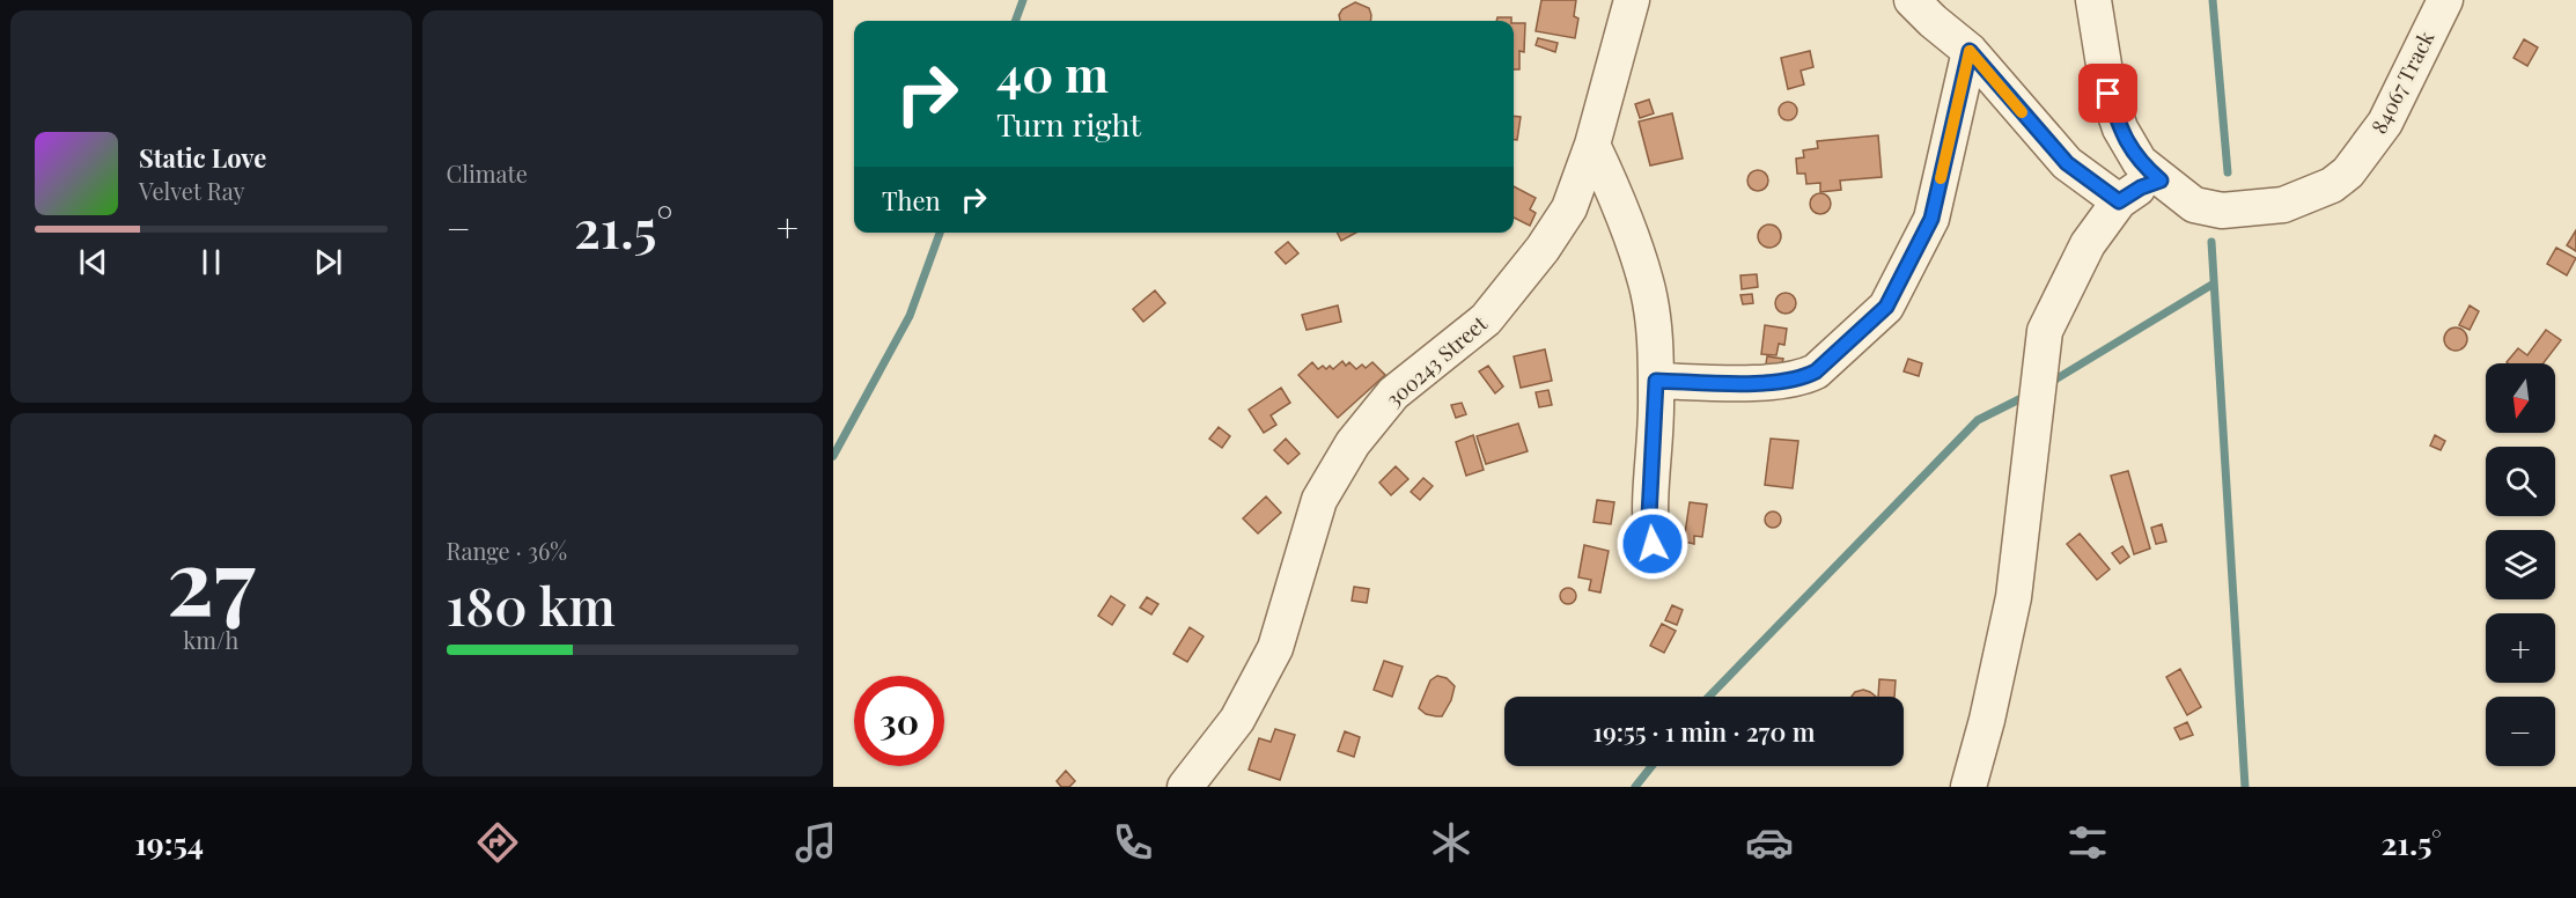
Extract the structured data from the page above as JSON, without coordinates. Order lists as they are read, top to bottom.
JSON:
{
  "streets": {
    "street": ["84067 Track", "300243 Street"]
  },
  "north": "bottom",
  "page": {
    "tile": [
      "Climate",
      ["27", "km/h"],
      ["Range · 36%", "180 km"]
    ],
    "turn": ["40 m", "Turn right"],
    "song": ["Static Love", "Velvet Ray"],
    "then": "Then",
    "heat": ["−", "21.5°", "+"],
    "map_buttons": ["+", "−"],
    "limit": "30",
    "trip": "19:55 · 1 min · 270 m",
    "tabs": ["19:54", "21.5°"]
  }
}
